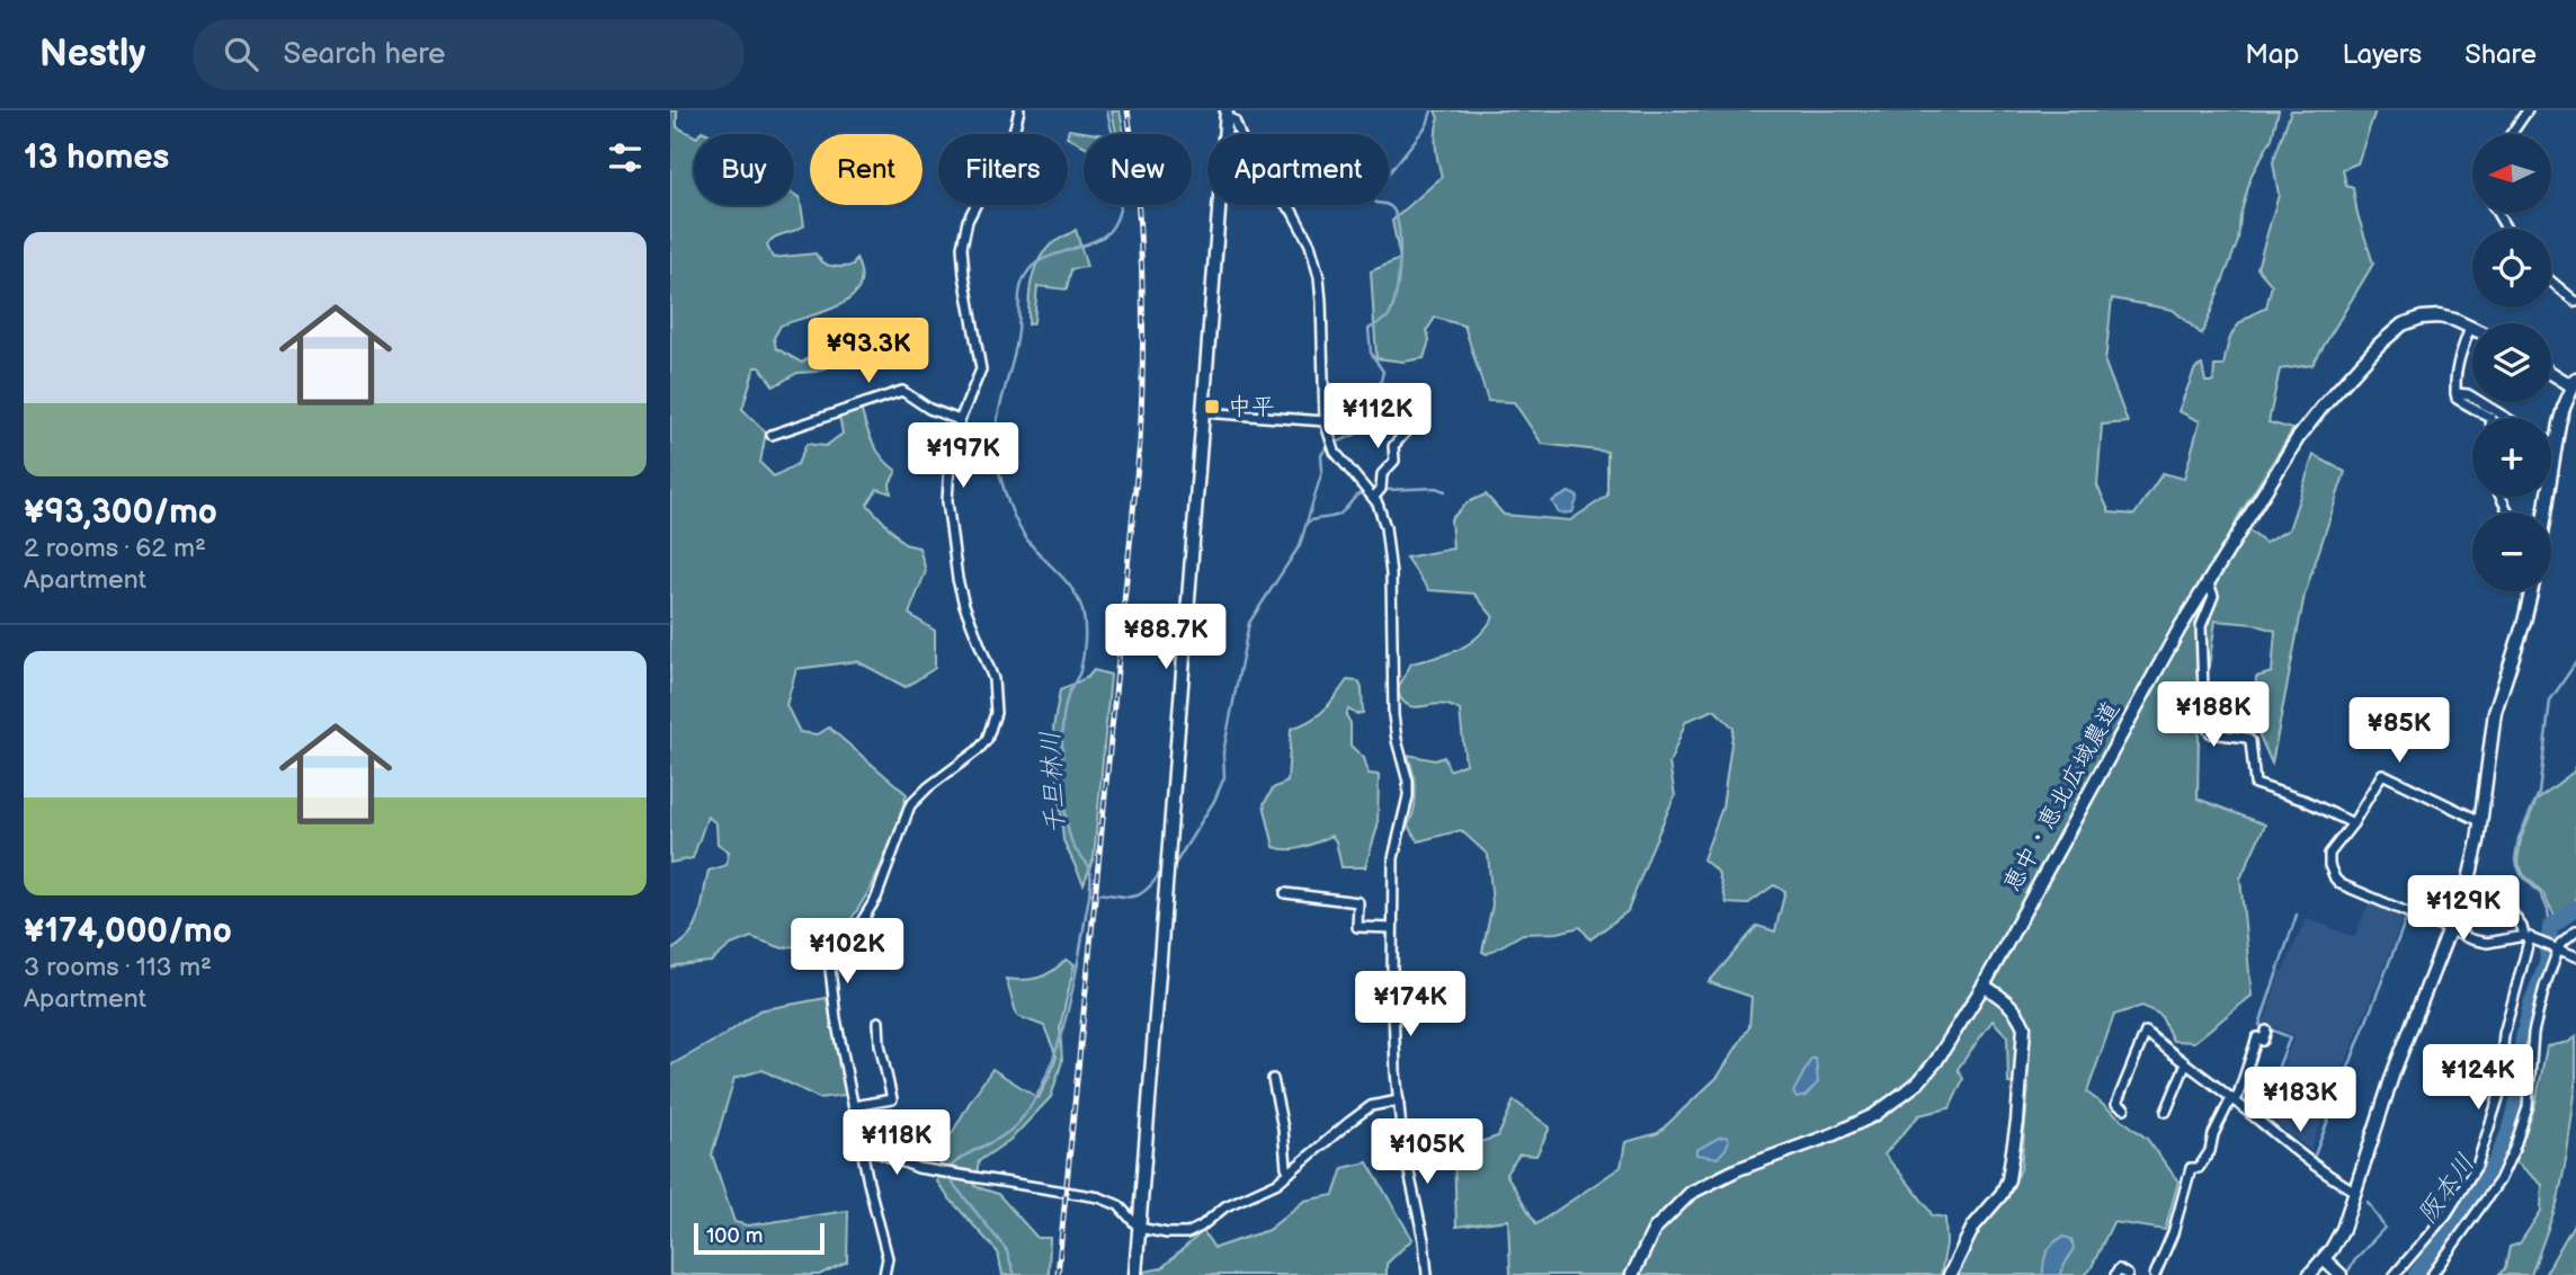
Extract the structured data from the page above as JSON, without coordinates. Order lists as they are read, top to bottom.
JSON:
{
  "streets": {
    "street": ["恵中・恵北広域農道"]
  },
  "water": ["千旦林川", "阪本川"],
  "places": {
    "transit": ["中平"]
  },
  "scale_bar": "100 m",
  "north": "left",
  "page": {
    "header": "Nestly",
    "search": "Search here",
    "nav": ["Map", "Layers", "Share"],
    "heading": "13 homes",
    "map_buttons": ["+", "−"],
    "chip": [
      "Buy",
      "Rent",
      "Filters",
      "New",
      "Apartment"
    ],
    "list": [
      {
        "name": "¥93,300/mo",
        "note": "2 rooms · 62 m² · Apartment"
      },
      {
        "name": "¥174,000/mo",
        "note": "3 rooms · 113 m² · Apartment"
      }
    ],
    "price": [
      "¥93.3K",
      "¥112K",
      "¥197K",
      "¥88.7K",
      "¥188K",
      "¥85K",
      "¥129K",
      "¥102K",
      "¥174K",
      "¥124K",
      "¥183K",
      "¥118K",
      "¥105K"
    ],
    "scale": "100 m"
  }
}
